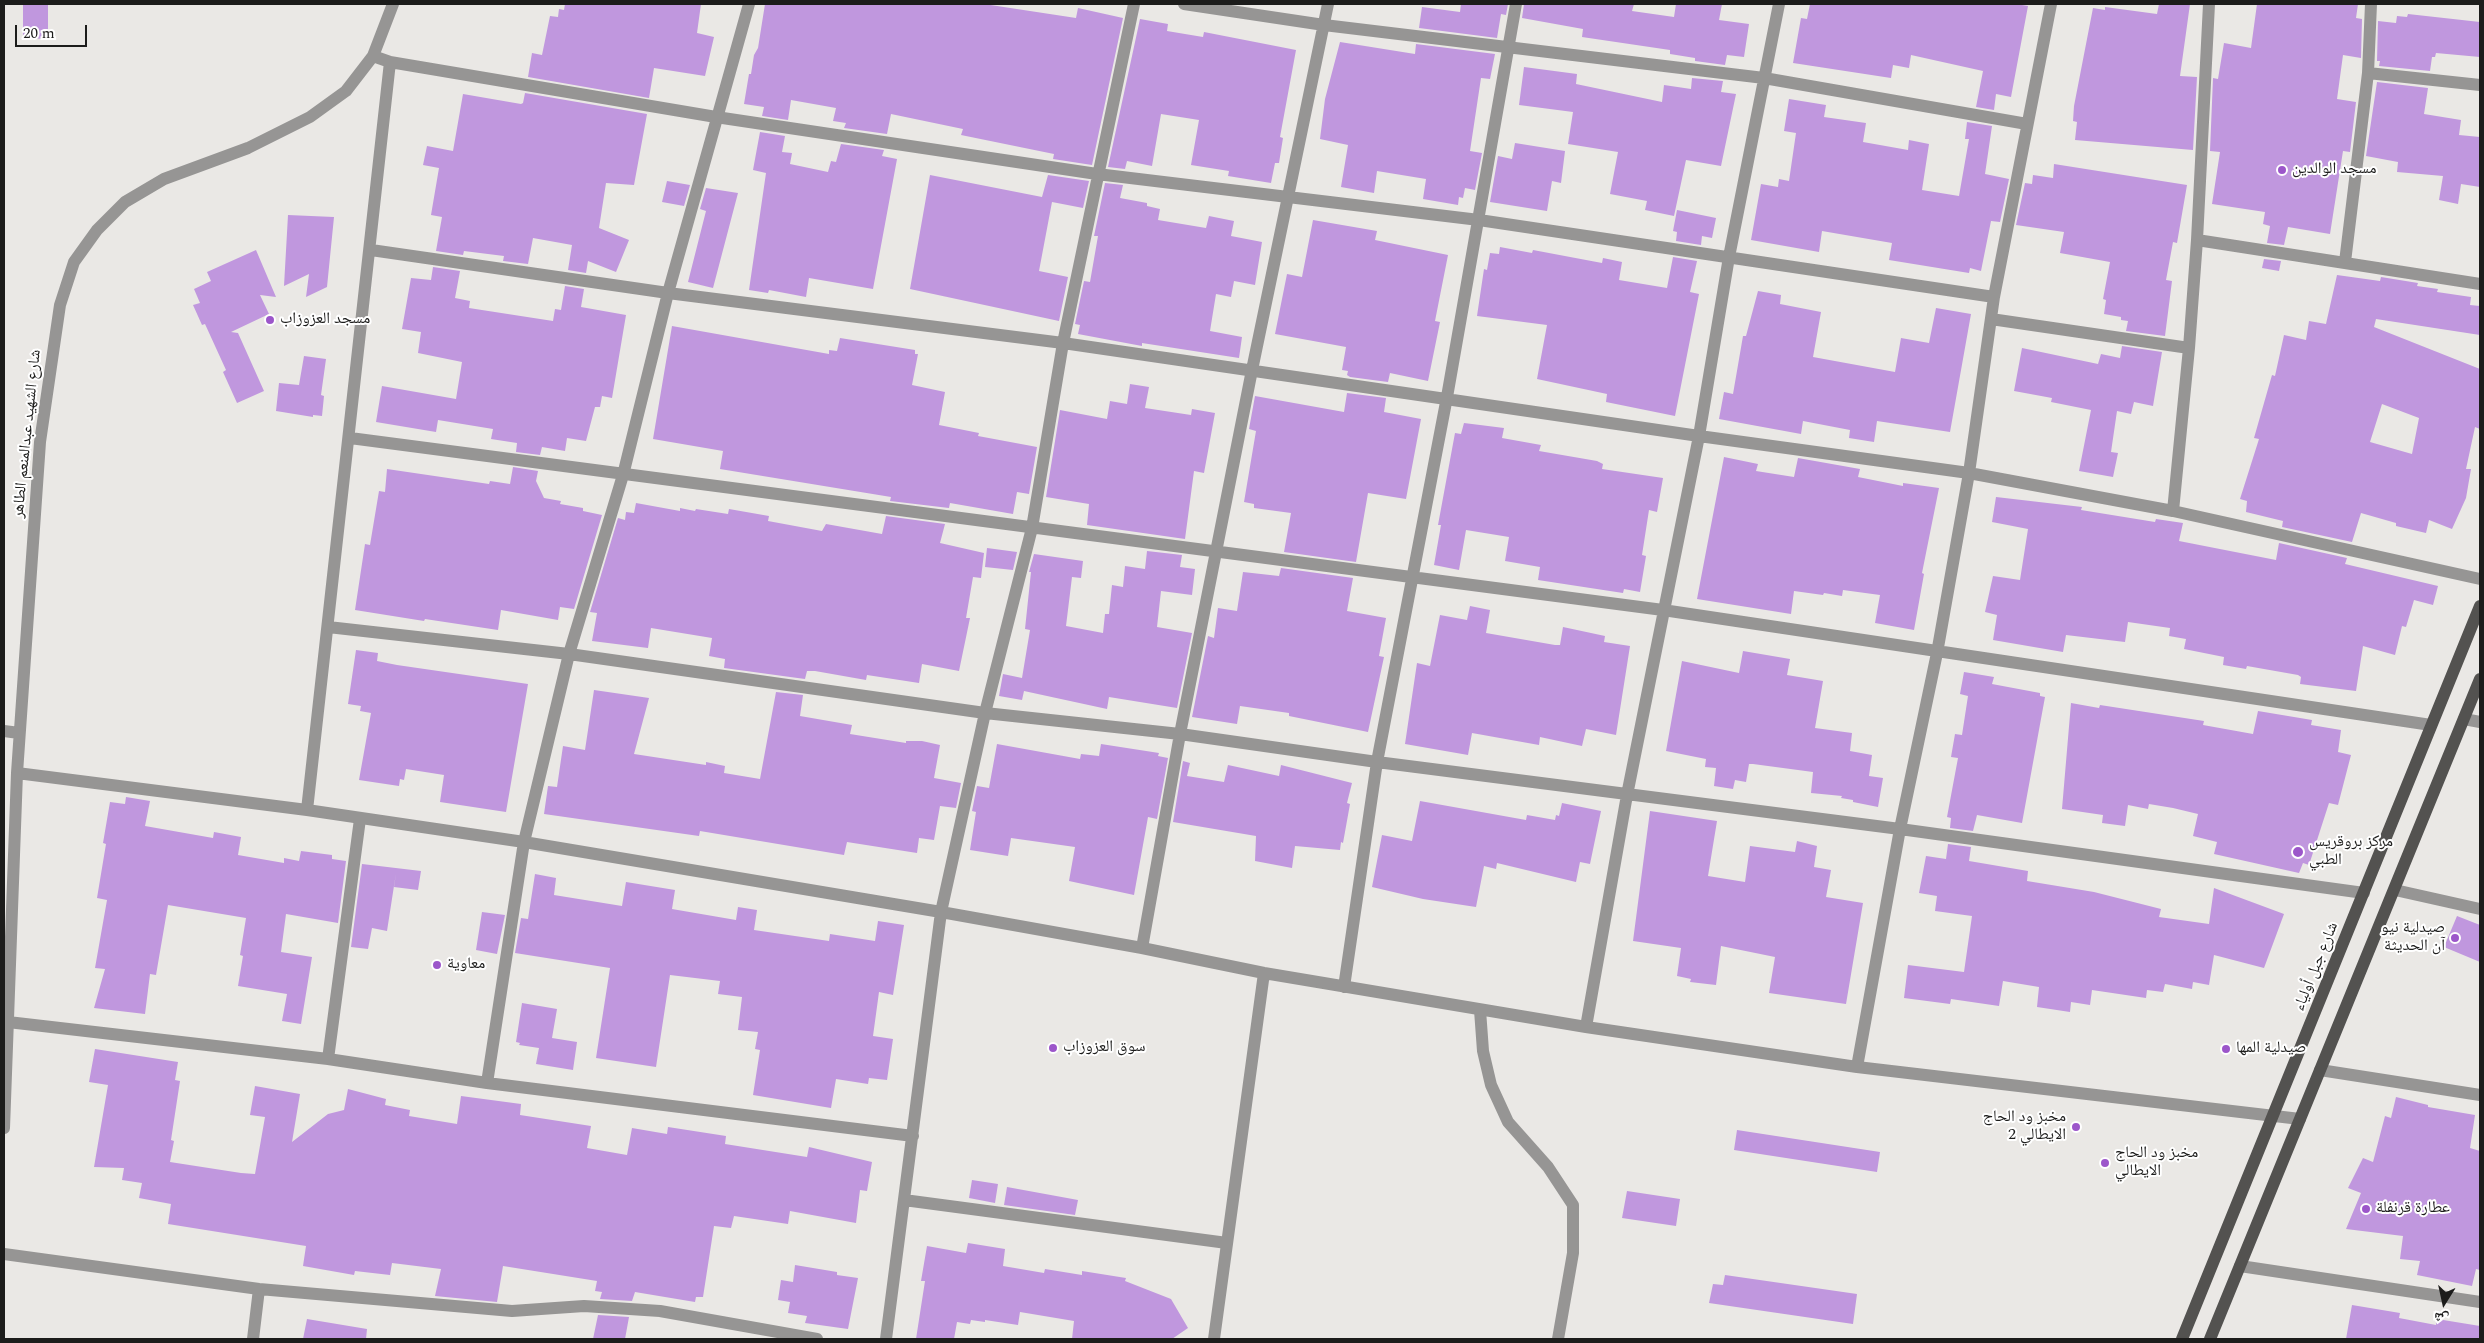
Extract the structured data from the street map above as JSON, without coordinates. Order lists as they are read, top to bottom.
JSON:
{
  "streets": {
    "main road": ["شارع جبل أولياء"],
    "street": ["شارع الشهيد عبدالمنعم الطاهر"]
  },
  "places": [
    "مسجد الوالدين",
    "مسجد العزوزاب",
    "مركز بروقريس الطبي",
    "صيدلية نيو آن الحديثة",
    "معاوية",
    "سوق العزوزاب",
    "صيدلية المها",
    "مخبز ود الحاج الايطالي 2",
    "مخبز ود الحاج الايطالي",
    "عطارة قرنفلة"
  ],
  "scale_bar": "20 m",
  "north": "bottom"
}
